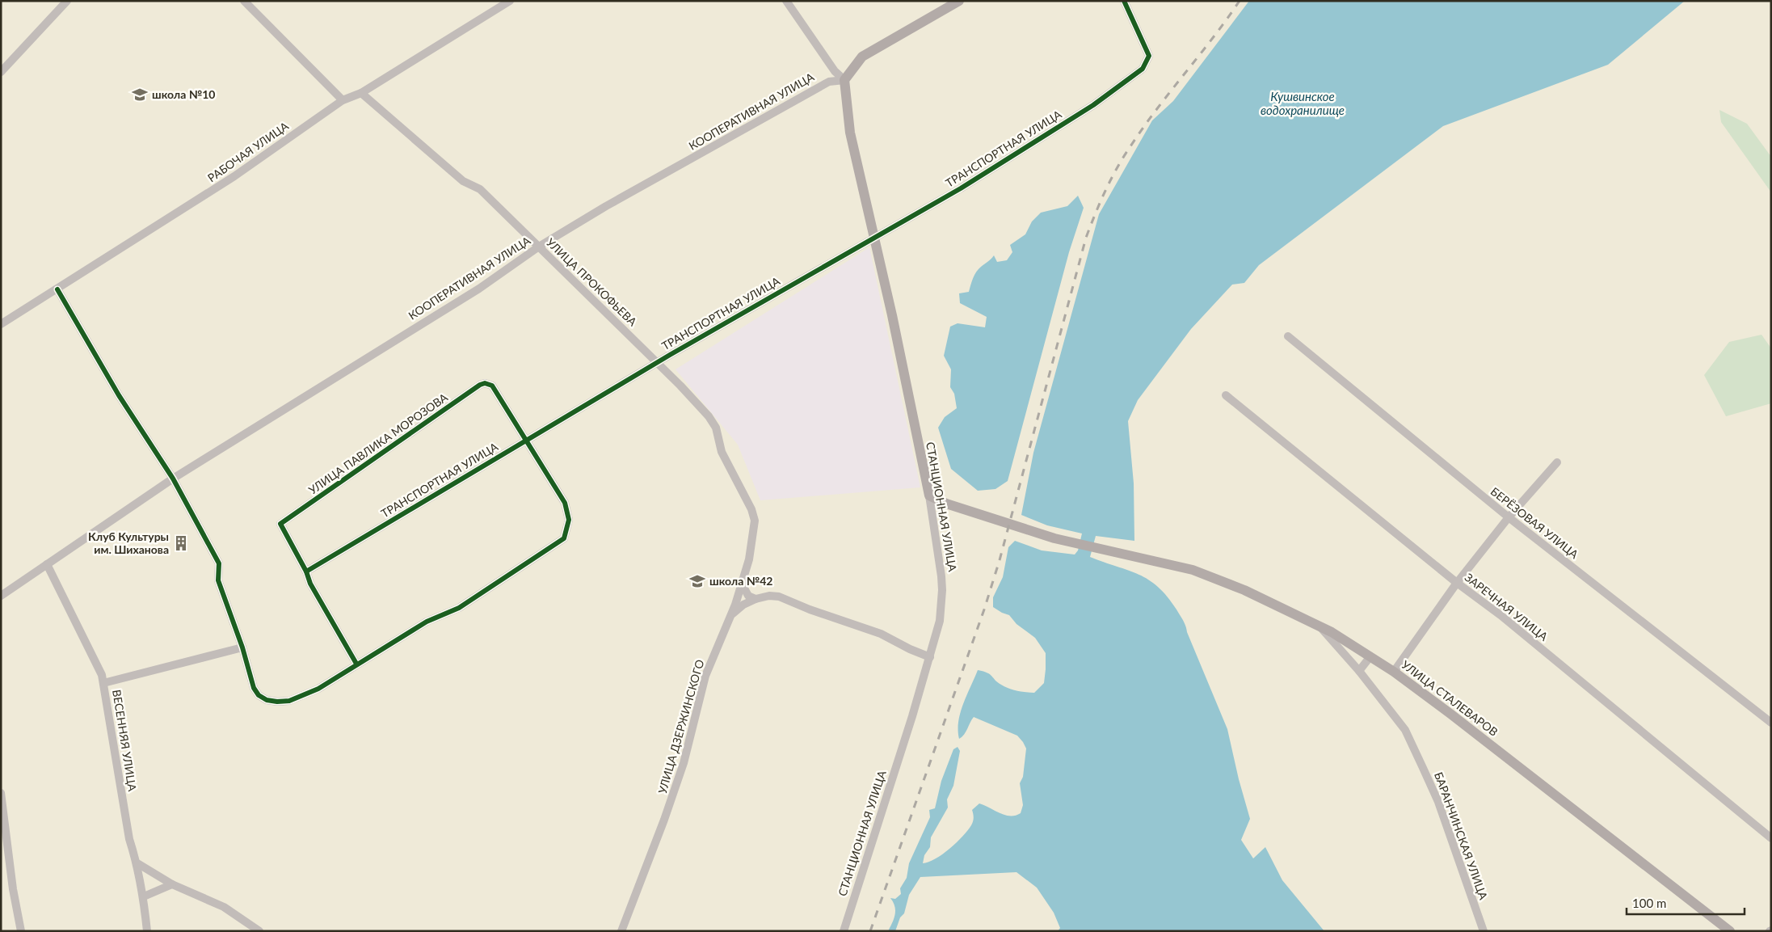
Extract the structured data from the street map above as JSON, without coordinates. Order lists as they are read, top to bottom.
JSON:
{
  "streets": {
    "main road": ["СТАНЦИОННАЯ УЛИЦА", "УЛИЦА СТАЛЕВАРОВ"],
    "street": [
      "КООПЕРАТИВНАЯ УЛИЦА",
      "ТРАНСПОРТНАЯ УЛИЦА",
      "РАБОЧАЯ УЛИЦА",
      "УЛИЦА ПРОКОФЬЕВА",
      "УЛИЦА ПАВЛИКА МОРОЗОВА",
      "БЕРЁЗОВАЯ УЛИЦА",
      "ЗАРЕЧНАЯ УЛИЦА",
      "УЛИЦА ДЗЕРЖИНСКОГО",
      "ВЕСЕННЯЯ УЛИЦА",
      "БАРАНЧИНСКАЯ УЛИЦА"
    ]
  },
  "crossings": [
    ["КООПЕРАТИВНАЯ УЛИЦА", "УЛИЦА ПРОКОФЬЕВА"],
    ["КООПЕРАТИВНАЯ УЛИЦА", "СТАНЦИОННАЯ УЛИЦА"],
    ["КООПЕРАТИВНАЯ УЛИЦА", "ВЕСЕННЯЯ УЛИЦА"],
    ["ТРАНСПОРТНАЯ УЛИЦА", "УЛИЦА ПРОКОФЬЕВА"],
    ["ТРАНСПОРТНАЯ УЛИЦА", "УЛИЦА ПАВЛИКА МОРОЗОВА"],
    ["ТРАНСПОРТНАЯ УЛИЦА", "СТАНЦИОННАЯ УЛИЦА"],
    ["РАБОЧАЯ УЛИЦА", "УЛИЦА ПРОКОФЬЕВА"],
    ["УЛИЦА ПРОКОФЬЕВА", "УЛИЦА ДЗЕРЖИНСКОГО"],
    ["СТАНЦИОННАЯ УЛИЦА", "УЛИЦА СТАЛЕВАРОВ"],
    ["УЛИЦА СТАЛЕВАРОВ", "БАРАНЧИНСКАЯ УЛИЦА"]
  ],
  "water": ["Кушвинское водохранилище"],
  "places": {
    "school or university": ["школа №10", "школа №42"],
    "building": ["Клуб Культуры им. Шиханова"]
  },
  "scale_bar": "100 m"
}
